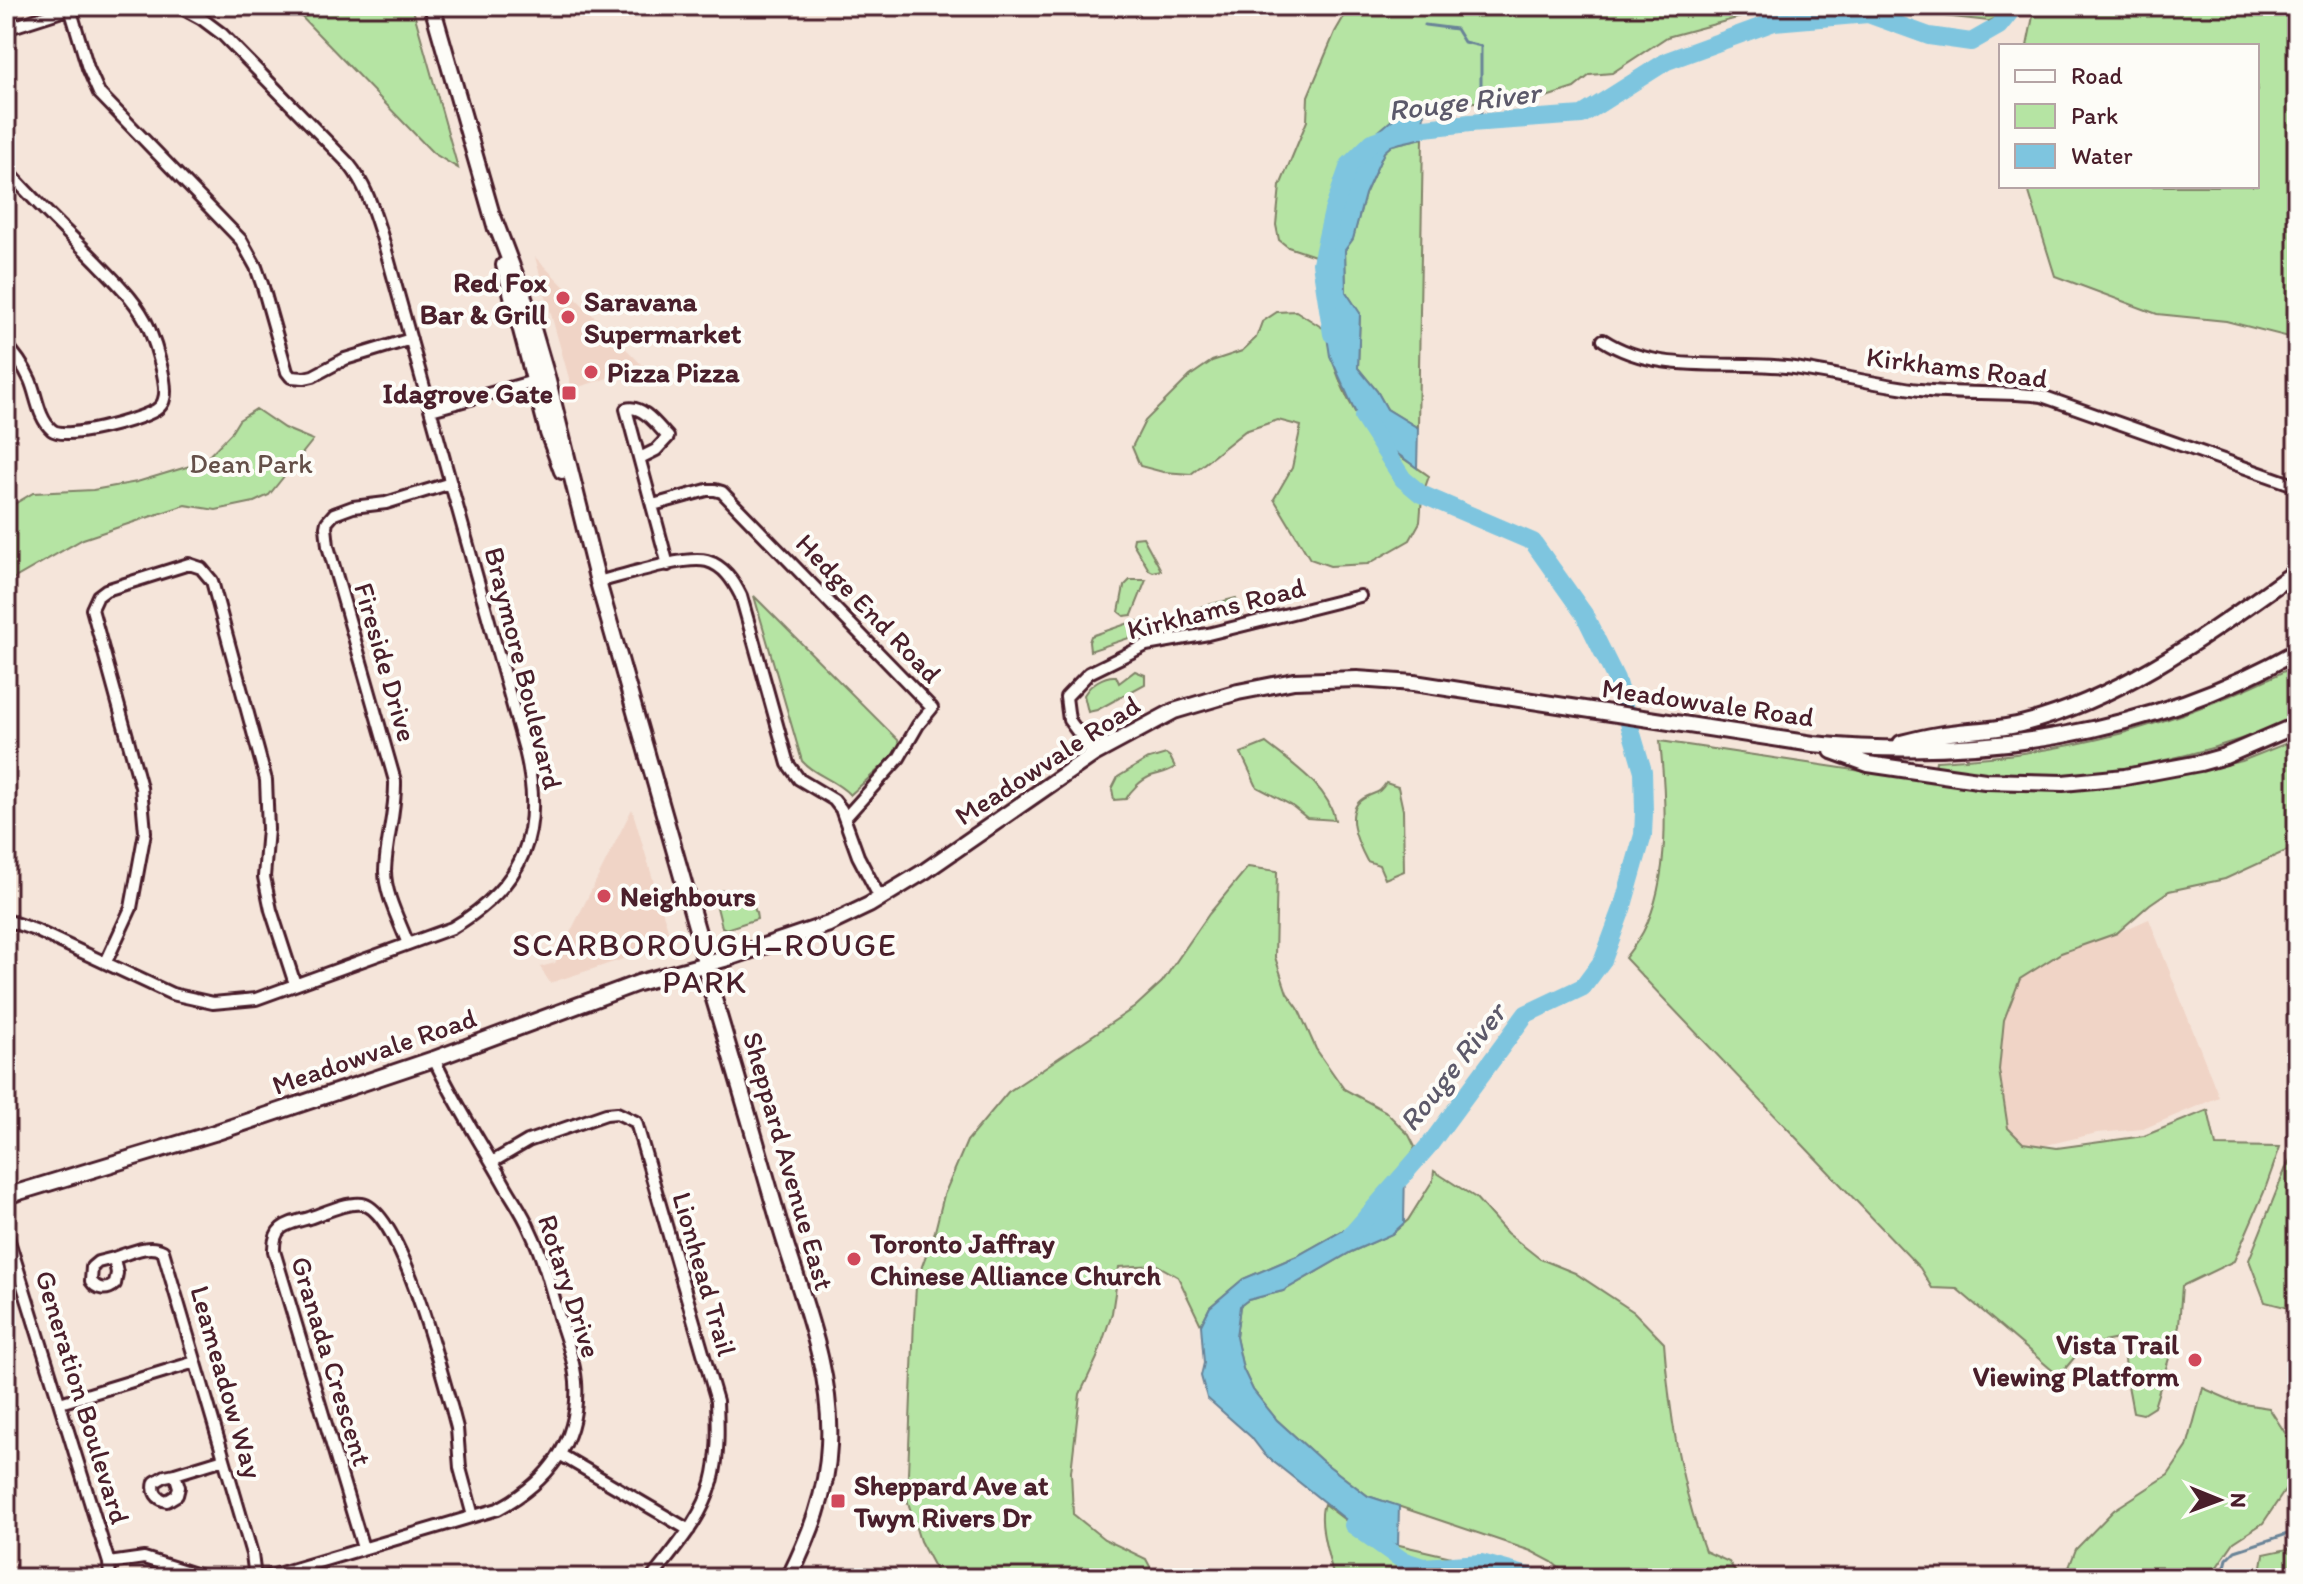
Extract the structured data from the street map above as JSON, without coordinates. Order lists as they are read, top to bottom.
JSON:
{
  "streets": {
    "main road": ["Meadowvale Road", "Sheppard Avenue East"],
    "street": [
      "Kirkhams Road",
      "Hedge End Road",
      "Fireside Drive",
      "Braymore Boulevard",
      "Lionhead Trail",
      "Rotary Drive",
      "Granada Crescent",
      "Leameadow Way",
      "Generation Boulevard"
    ]
  },
  "crossings": [
    ["Kirkhams Road", "Meadowvale Road"],
    ["Fireside Drive", "Braymore Boulevard"],
    ["Meadowvale Road", "Sheppard Avenue East"],
    ["Meadowvale Road", "Rotary Drive"],
    ["Lionhead Trail", "Rotary Drive"],
    ["Rotary Drive", "Granada Crescent"],
    ["Rotary Drive", "Leameadow Way"]
  ],
  "districts": ["SCARBOROUGH–ROUGE PARK"],
  "water": ["Rouge River"],
  "parks": ["Dean Park"],
  "places": {
    "other": [
      "Red Fox Bar & Grill",
      "Saravana Supermarket",
      "Pizza Pizza",
      "Neighbours",
      "Toronto Jaffray Chinese Alliance Church",
      "Vista Trail Viewing Platform"
    ],
    "transit": ["Idagrove Gate", "Sheppard Ave at Twyn Rivers Dr"]
  },
  "legend": ["Road", "Park", "Water"],
  "north": "right"
}
